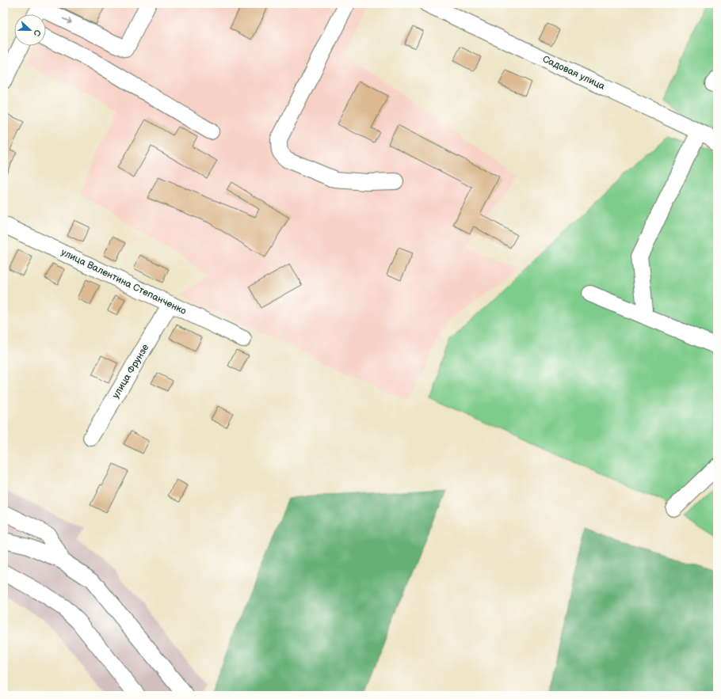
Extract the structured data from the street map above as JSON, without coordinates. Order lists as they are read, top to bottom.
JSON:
{
  "streets": {
    "street": ["Садовая улица", "улица Валентина Степанченко", "улица Фрунзе"]
  },
  "crossings": [
    ["улица Валентина Степанченко", "улица Фрунзе"]
  ],
  "north": "right"
}
